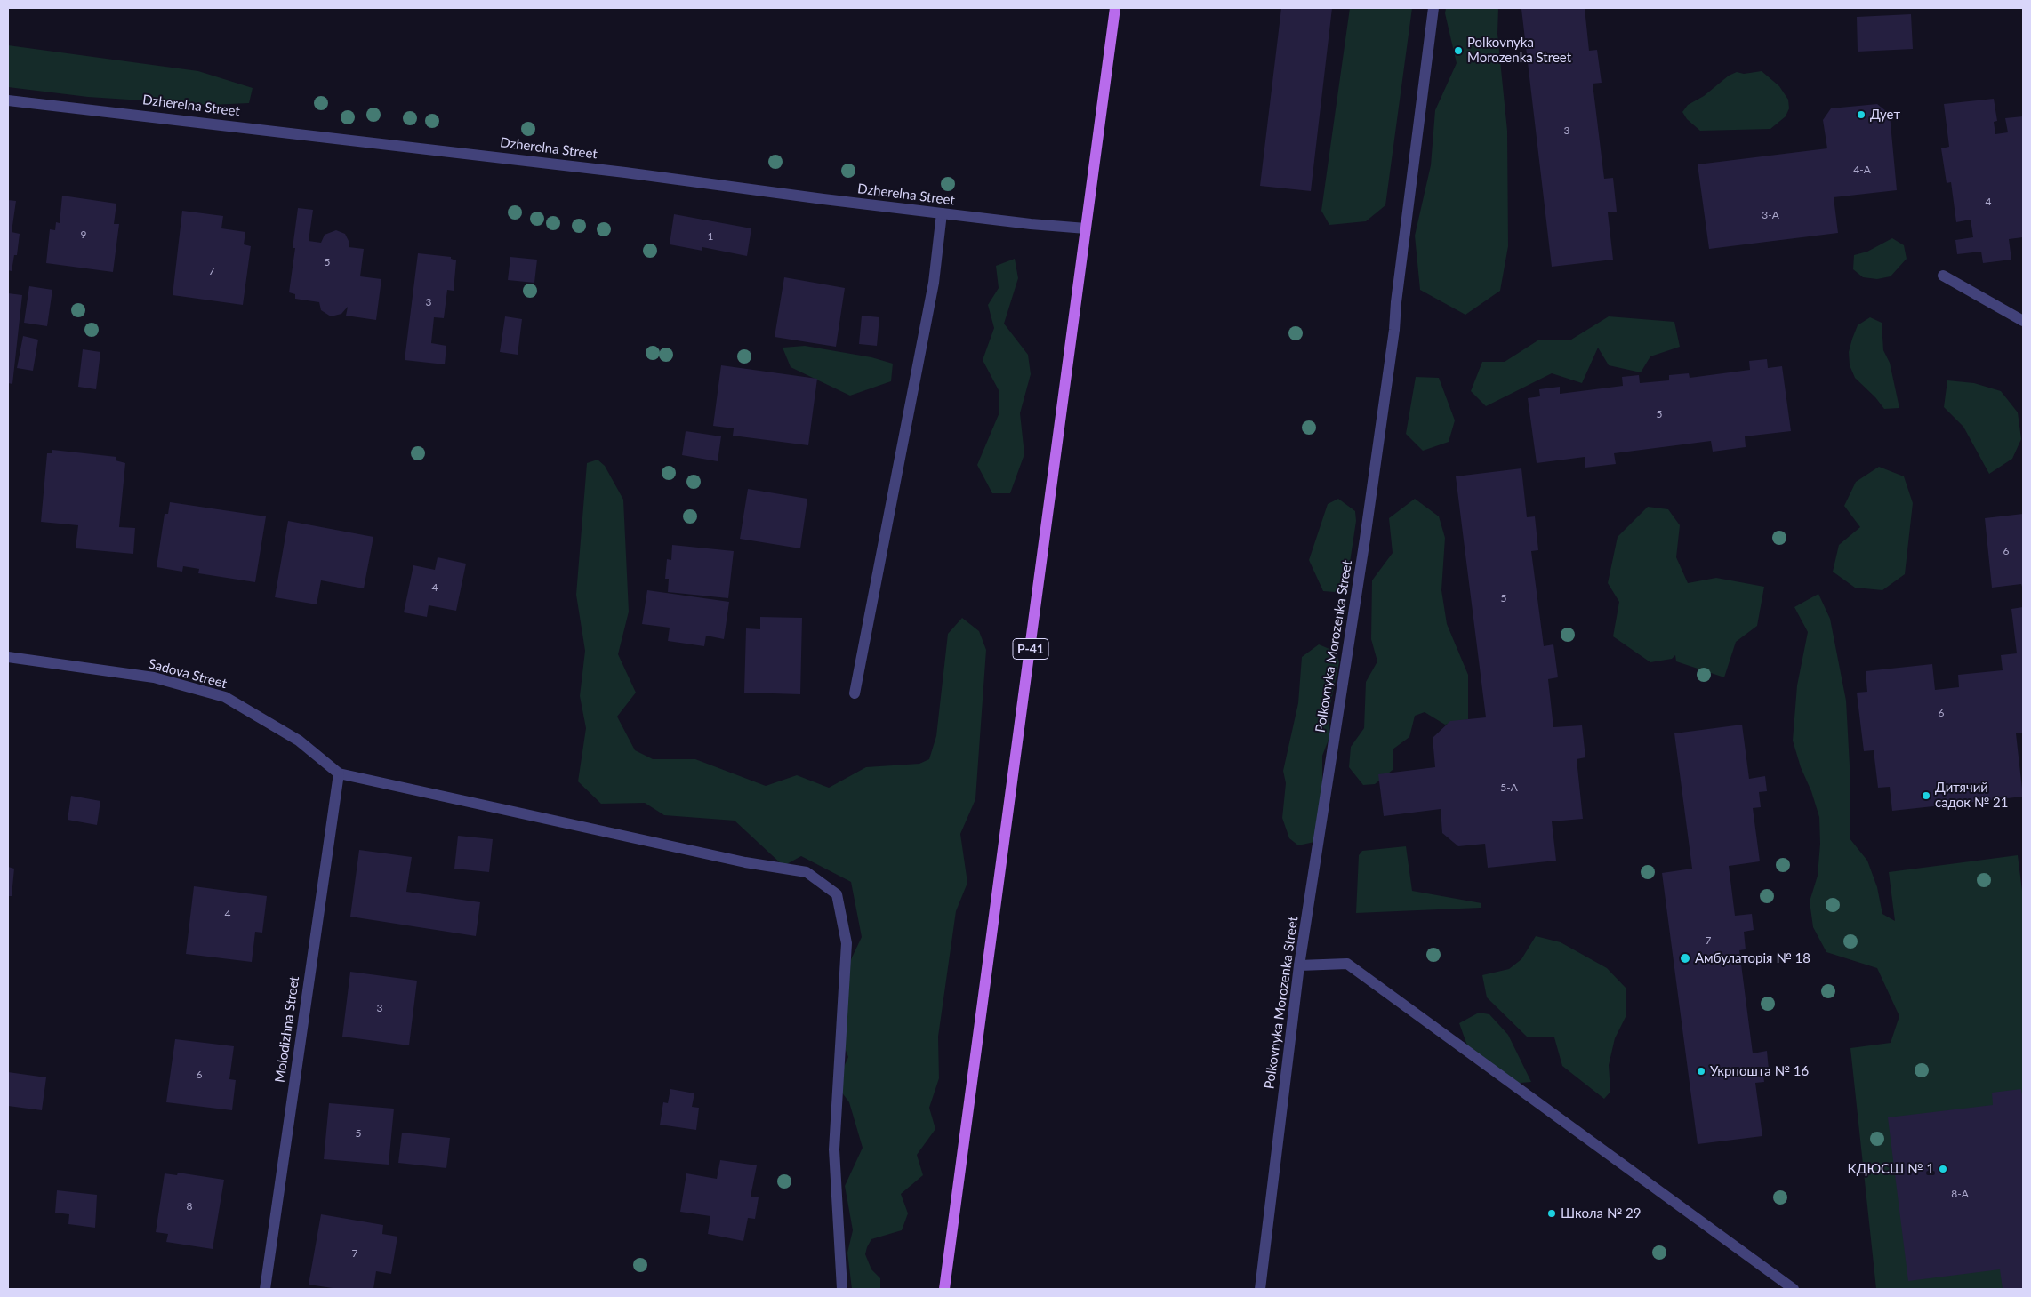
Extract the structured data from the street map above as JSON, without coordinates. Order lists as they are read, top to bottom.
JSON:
{
  "streets": {
    "main road": ["Р-41"],
    "street": [
      "Dzherelna Street",
      "Polkovnyka Morozenka Street",
      "Sadova Street",
      "Molodizhna Street"
    ]
  },
  "crossings": [
    ["Dzherelna Street", "Р-41"],
    ["Sadova Street", "Molodizhna Street"]
  ],
  "places": [
    "Polkovnyka Morozenka Street",
    "Дует",
    "Дитячий садок № 21",
    "Амбулаторія № 18",
    "Укрпошта № 16",
    "КДЮСШ № 1",
    "Школа № 29"
  ],
  "house_numbers": [
    "3",
    "4-А",
    "4",
    "3-А",
    "9",
    "1",
    "5",
    "7",
    "3",
    "5",
    "6",
    "4",
    "5",
    "6",
    "5-А",
    "4",
    "7",
    "3",
    "6",
    "5",
    "8-А",
    "8",
    "7"
  ]
}
